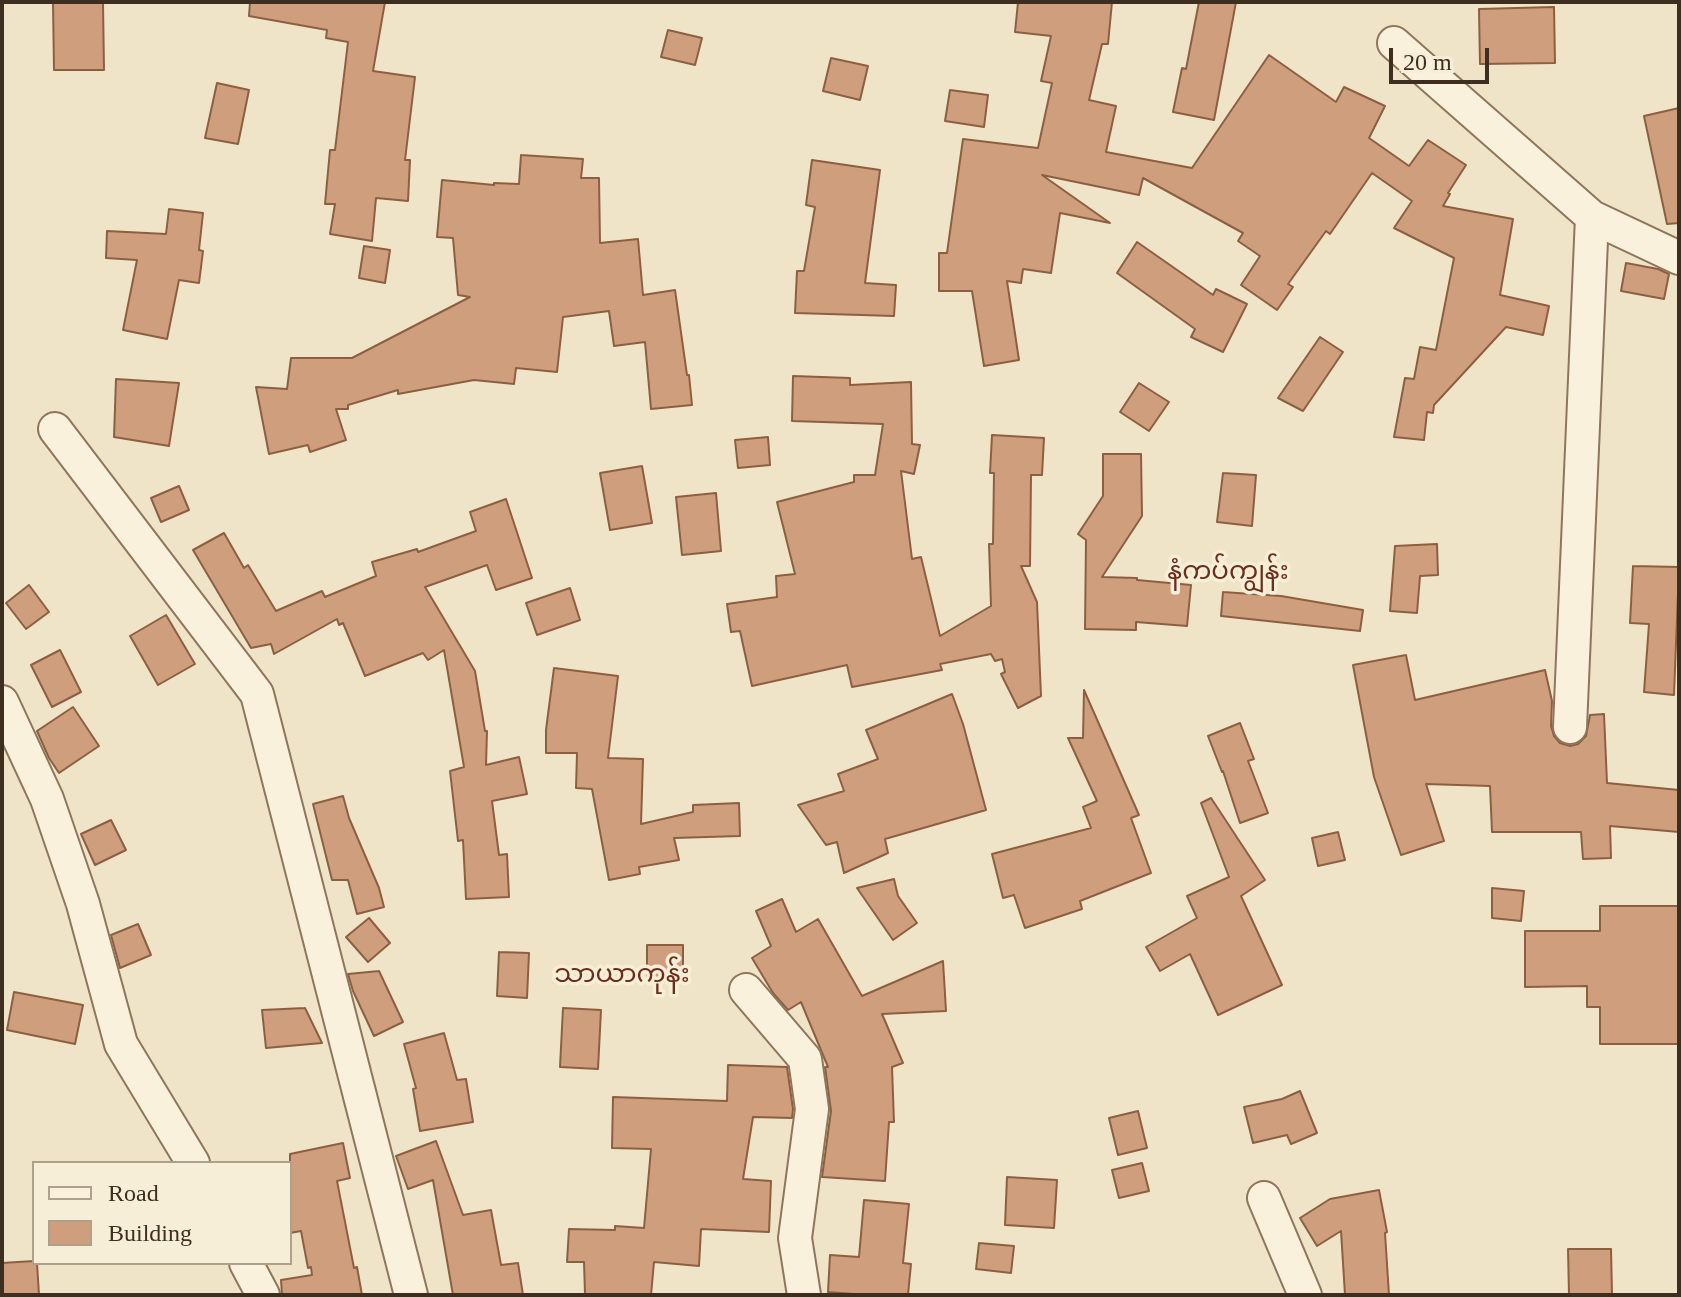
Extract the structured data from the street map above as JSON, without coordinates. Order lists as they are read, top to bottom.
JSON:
{
  "districts": ["နံကပ်ကျွန်း", "သာယာကုန်း"],
  "legend": ["Road", "Building"],
  "scale_bar": "20 m"
}
